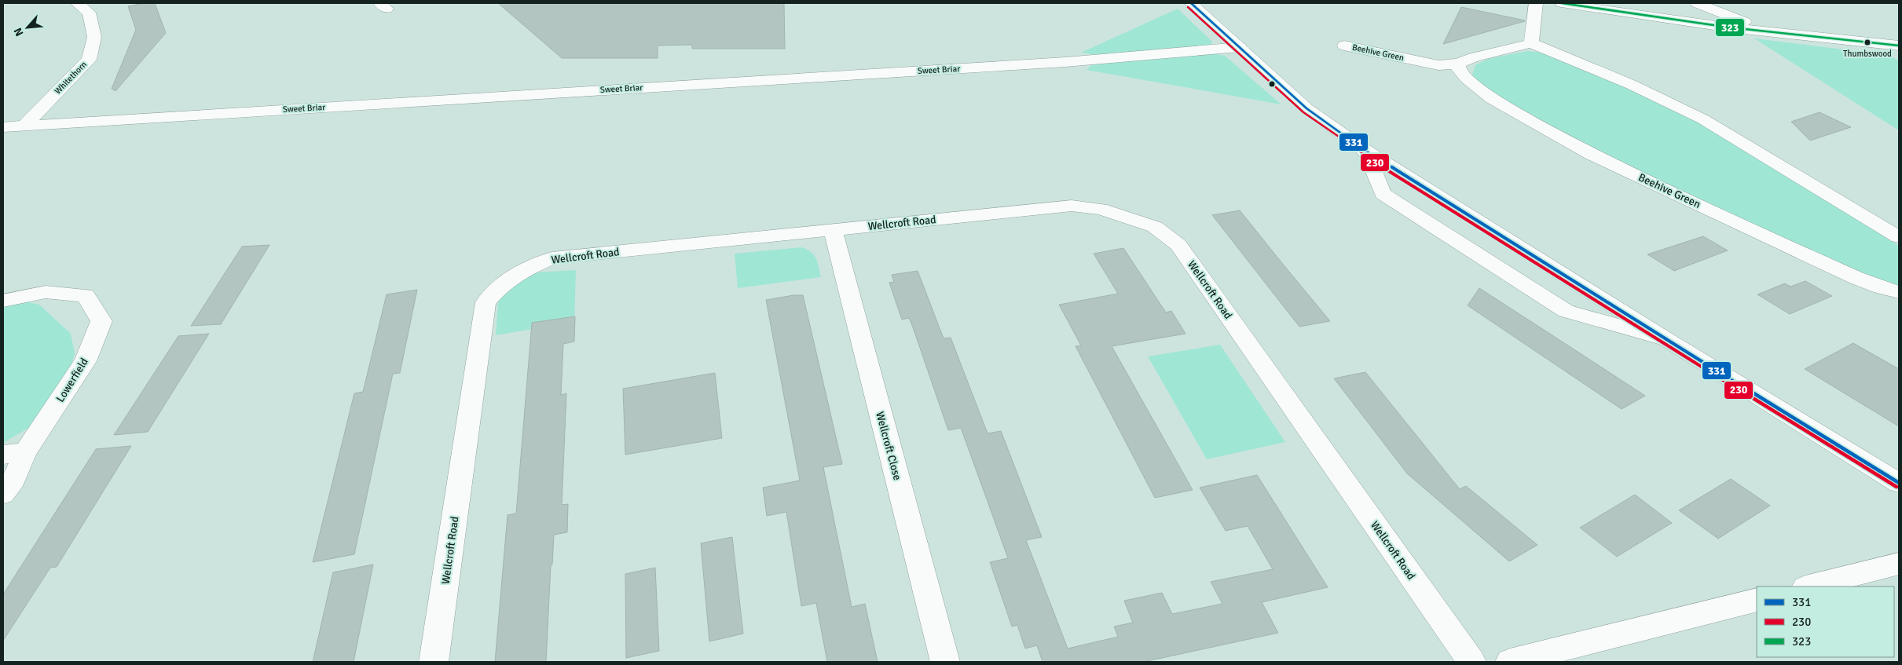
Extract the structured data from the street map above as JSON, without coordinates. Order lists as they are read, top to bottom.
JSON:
{
  "streets": {
    "street": [
      "Beehive Green",
      "Sweet Briar",
      "Whitethorn",
      "Wellcroft Road",
      "Lowerfield",
      "Wellcroft Close"
    ]
  },
  "crossings": [
    ["Sweet Briar", "Whitethorn"],
    ["Wellcroft Road", "Wellcroft Close"]
  ],
  "places": ["Thumbswood"],
  "lines": ["transit line 331", "transit line 323", "transit line 230"],
  "legend": ["331", "230", "323"],
  "north": "bottom left"
}
